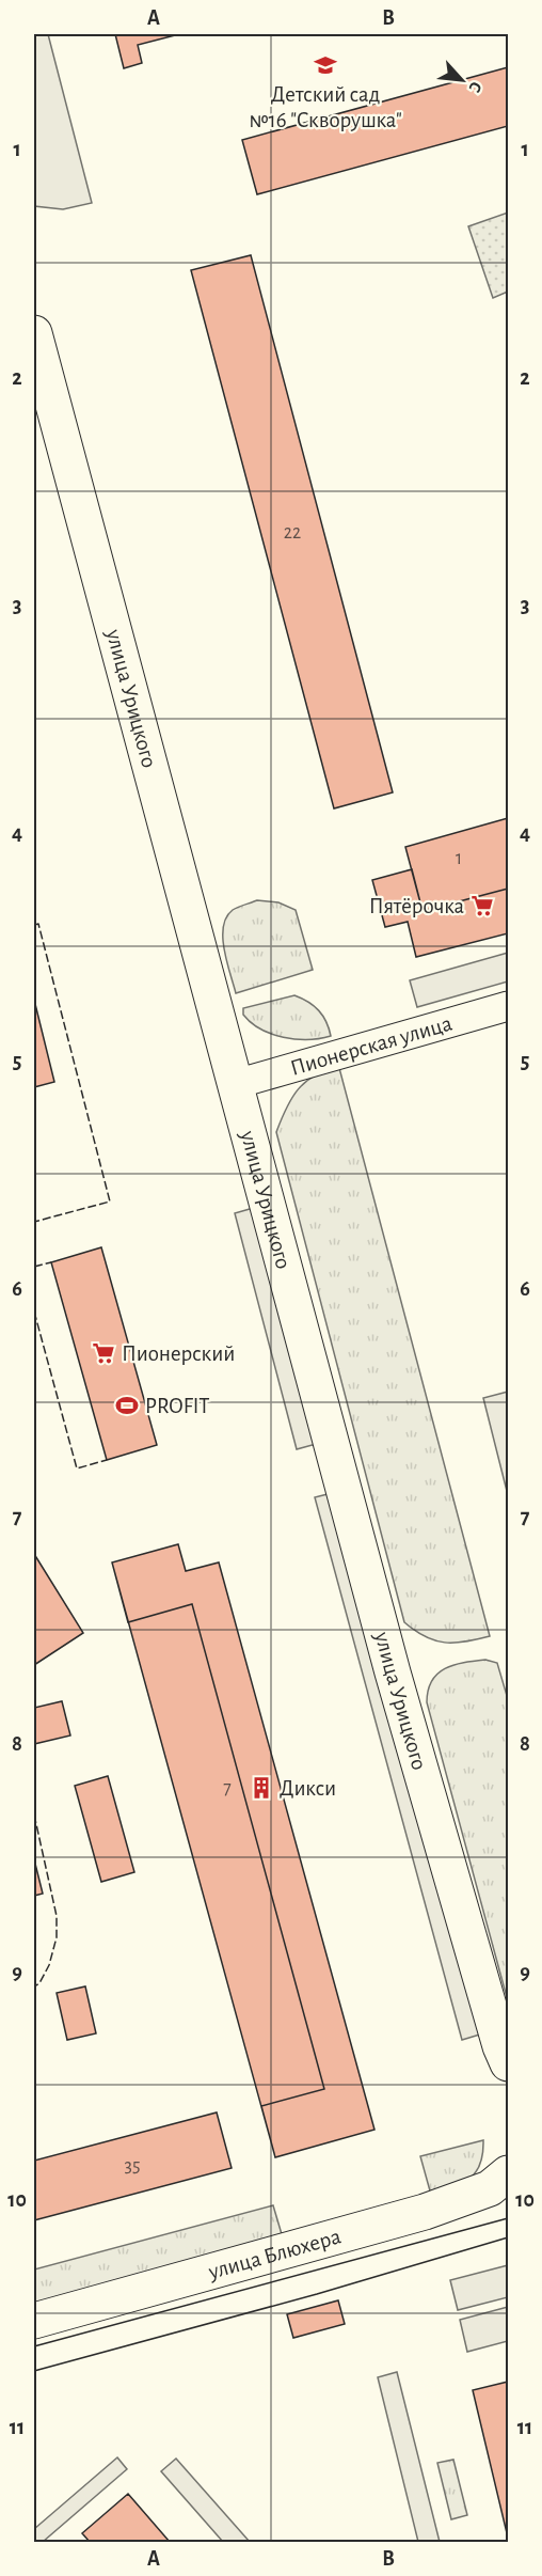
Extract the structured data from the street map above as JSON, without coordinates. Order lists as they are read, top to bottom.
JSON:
{
  "streets": {
    "street": ["улица Урицкого", "Пионерская улица", "улица Блюхера"]
  },
  "crossings": [
    ["улица Урицкого", "Пионерская улица"]
  ],
  "places": {
    "school or university": ["Детский сад №16 \"Скворушка\""],
    "supermarket": ["Пятёрочка", "Пионерский"],
    "sports": ["PROFIT"],
    "building": ["Дикси"]
  },
  "house_numbers": [
    "22",
    "1",
    "7",
    "35"
  ],
  "north": "bottom right",
  "grid": {
    "columns": ["A", "B"],
    "rows": [
      "1",
      "2",
      "3",
      "4",
      "5",
      "6",
      "7",
      "8",
      "9",
      "10",
      "11"
    ]
  }
}
